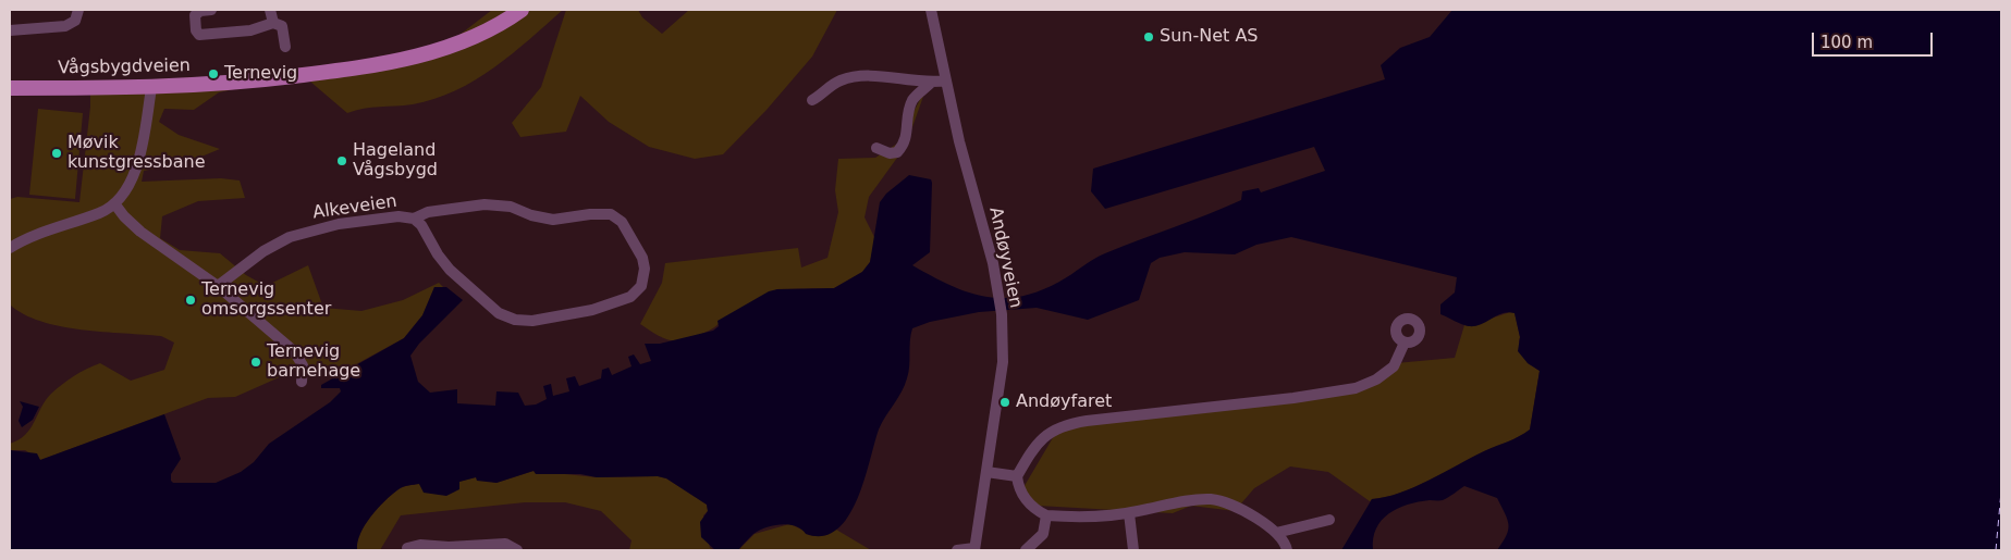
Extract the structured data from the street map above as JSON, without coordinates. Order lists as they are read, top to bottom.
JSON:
{
  "streets": {
    "main road": ["Vågsbygdveien"],
    "street": ["Alkeveien", "Andøyveien"]
  },
  "places": [
    "Sun-Net AS",
    "Ternevig",
    "Møvik kunstgressbane",
    "Hageland Vågsbygd",
    "Ternevig omsorgssenter",
    "Ternevig barnehage",
    "Andøyfaret"
  ],
  "scale_bar": "100 m"
}
